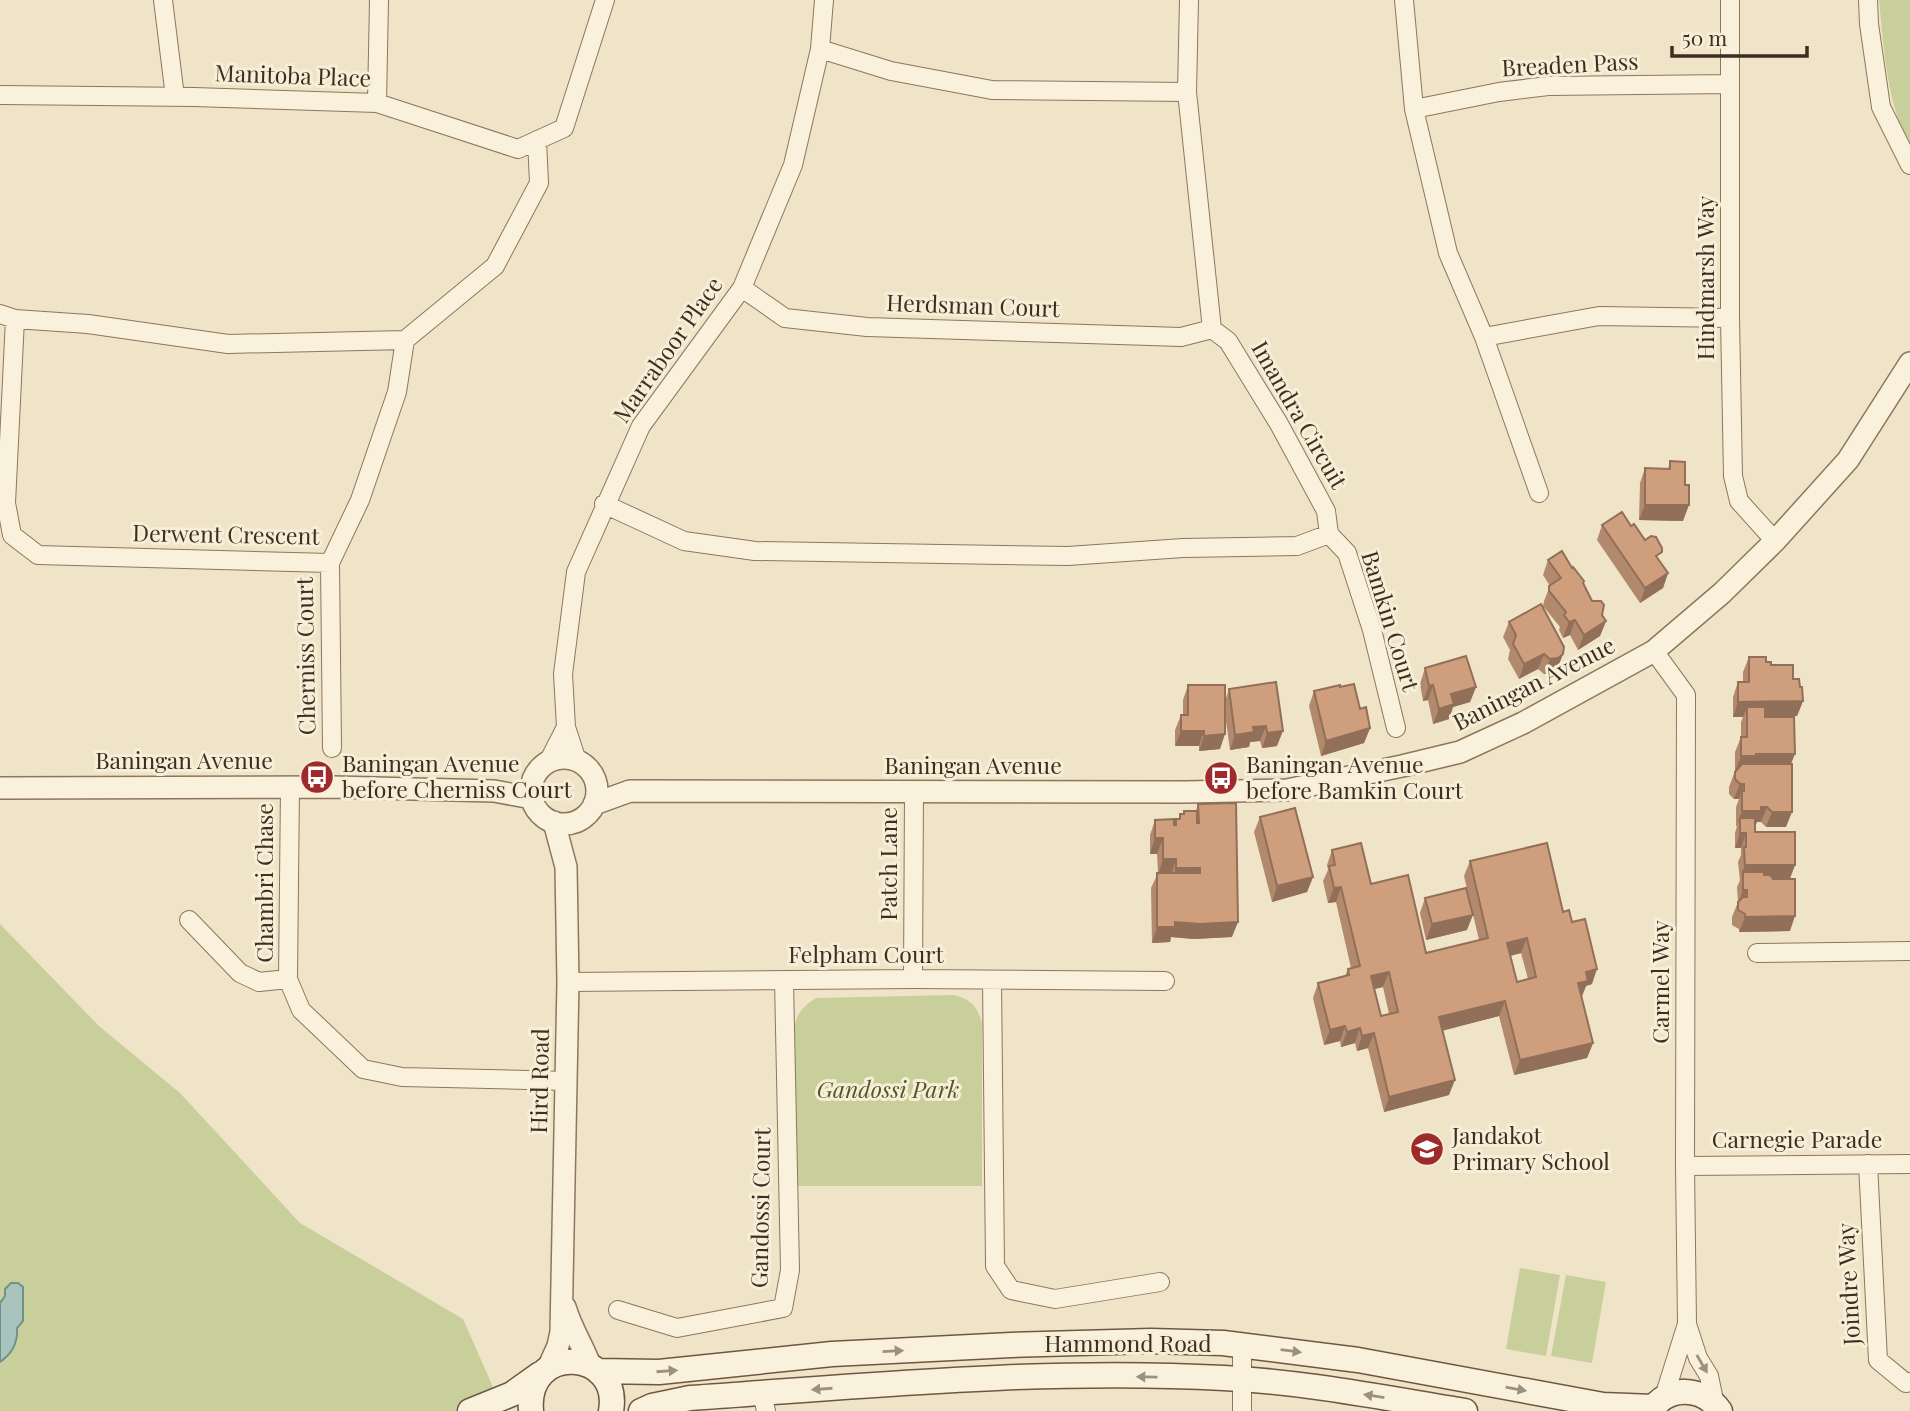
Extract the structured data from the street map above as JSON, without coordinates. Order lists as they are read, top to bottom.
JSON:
{
  "streets": {
    "main road": ["Hammond Road"],
    "street": [
      "Breaden Pass",
      "Manitoba Place",
      "Hindmarsh Way",
      "Herdsman Court",
      "Marraboor Place",
      "Imandra Circuit",
      "Derwent Crescent",
      "Bamkin Court",
      "Cherniss Court",
      "Baningan Avenue",
      "Patch Lane",
      "Chambri Chase",
      "Felpham Court",
      "Carmel Way",
      "Hird Road",
      "Carnegie Parade",
      "Gandossi Court",
      "Joindre Way"
    ]
  },
  "crossings": [
    ["Breaden Pass", "Hindmarsh Way"],
    ["Hindmarsh Way", "Baningan Avenue"],
    ["Herdsman Court", "Marraboor Place"],
    ["Herdsman Court", "Imandra Circuit"],
    ["Marraboor Place", "Baningan Avenue"],
    ["Marraboor Place", "Hird Road"],
    ["Imandra Circuit", "Bamkin Court"],
    ["Derwent Crescent", "Cherniss Court"],
    ["Baningan Avenue", "Patch Lane"],
    ["Baningan Avenue", "Chambri Chase"],
    ["Baningan Avenue", "Carmel Way"],
    ["Baningan Avenue", "Hird Road"],
    ["Patch Lane", "Felpham Court"],
    ["Chambri Chase", "Hird Road"],
    ["Felpham Court", "Hird Road"],
    ["Felpham Court", "Gandossi Court"],
    ["Carmel Way", "Carnegie Parade"],
    ["Carmel Way", "Hammond Road"],
    ["Hird Road", "Hammond Road"],
    ["Carnegie Parade", "Joindre Way"]
  ],
  "parks": ["Gandossi Park"],
  "places": {
    "bus stop": ["Baningan Avenue before Cherniss Court", "Baningan Avenue before Bamkin Court"],
    "school or university": ["Jandakot Primary School"]
  },
  "scale_bar": "50 m"
}
